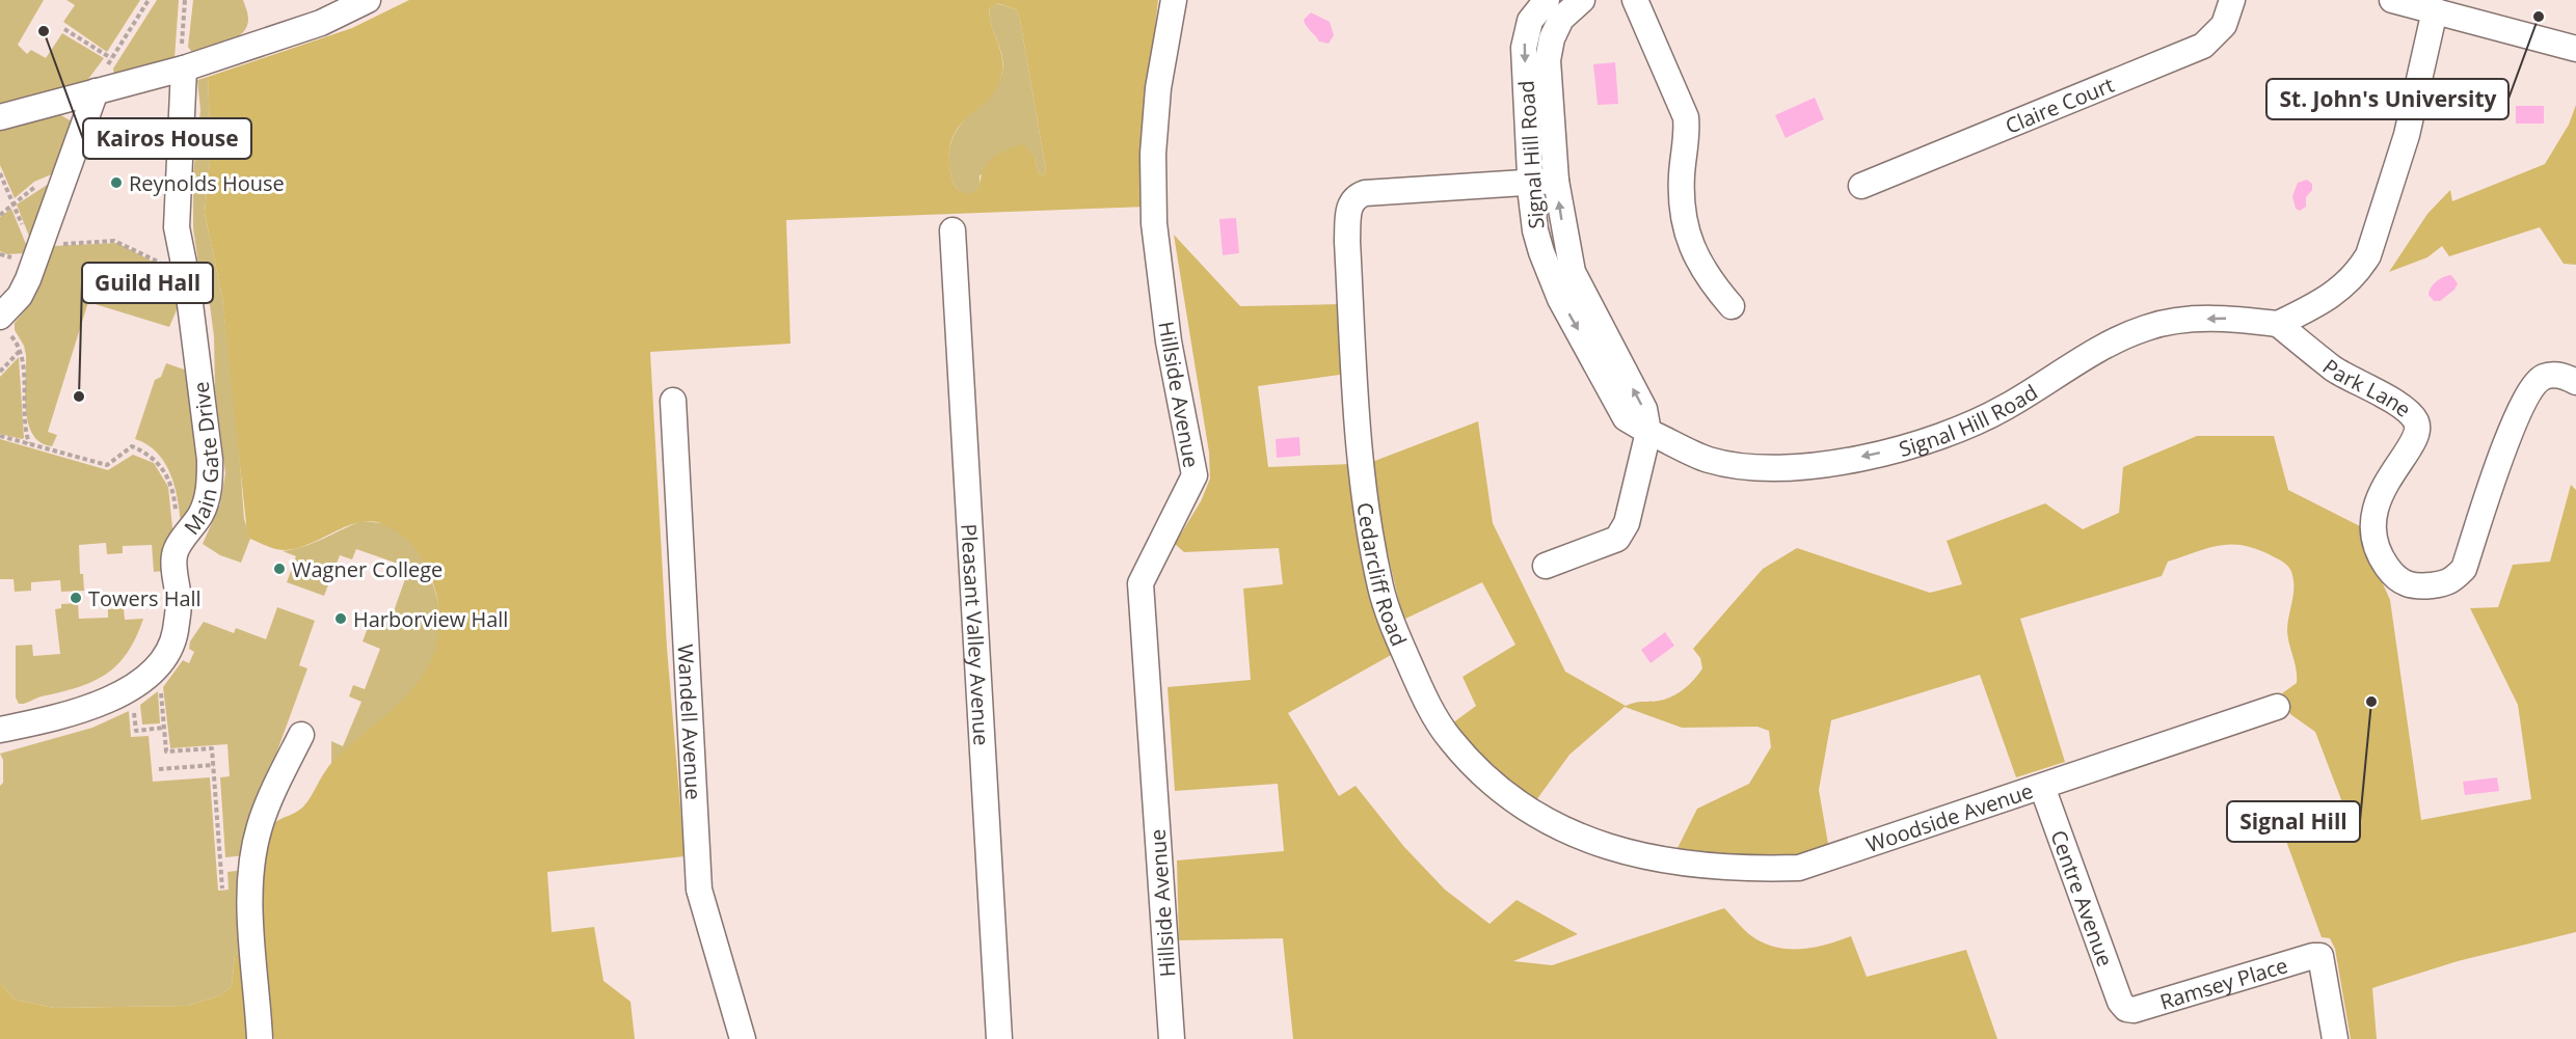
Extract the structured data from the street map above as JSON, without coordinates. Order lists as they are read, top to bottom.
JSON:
{
  "streets": {
    "street": [
      "Claire Court",
      "Signal Hill Road",
      "Park Lane",
      "Hillside Avenue",
      "Main Gate Drive",
      "Cedarcliff Road",
      "Pleasant Valley Avenue",
      "Wandell Avenue",
      "Woodside Avenue",
      "Centre Avenue",
      "Ramsey Place"
    ]
  },
  "crossings": [
    ["Signal Hill Road", "Park Lane"],
    ["Signal Hill Road", "Cedarcliff Road"],
    ["Cedarcliff Road", "Woodside Avenue"],
    ["Woodside Avenue", "Centre Avenue"],
    ["Centre Avenue", "Ramsey Place"]
  ],
  "places": [
    "St. John's University",
    "Kairos House",
    "Reynolds House",
    "Guild Hall",
    "Wagner College",
    "Towers Hall",
    "Harborview Hall",
    "Signal Hill"
  ]
}
